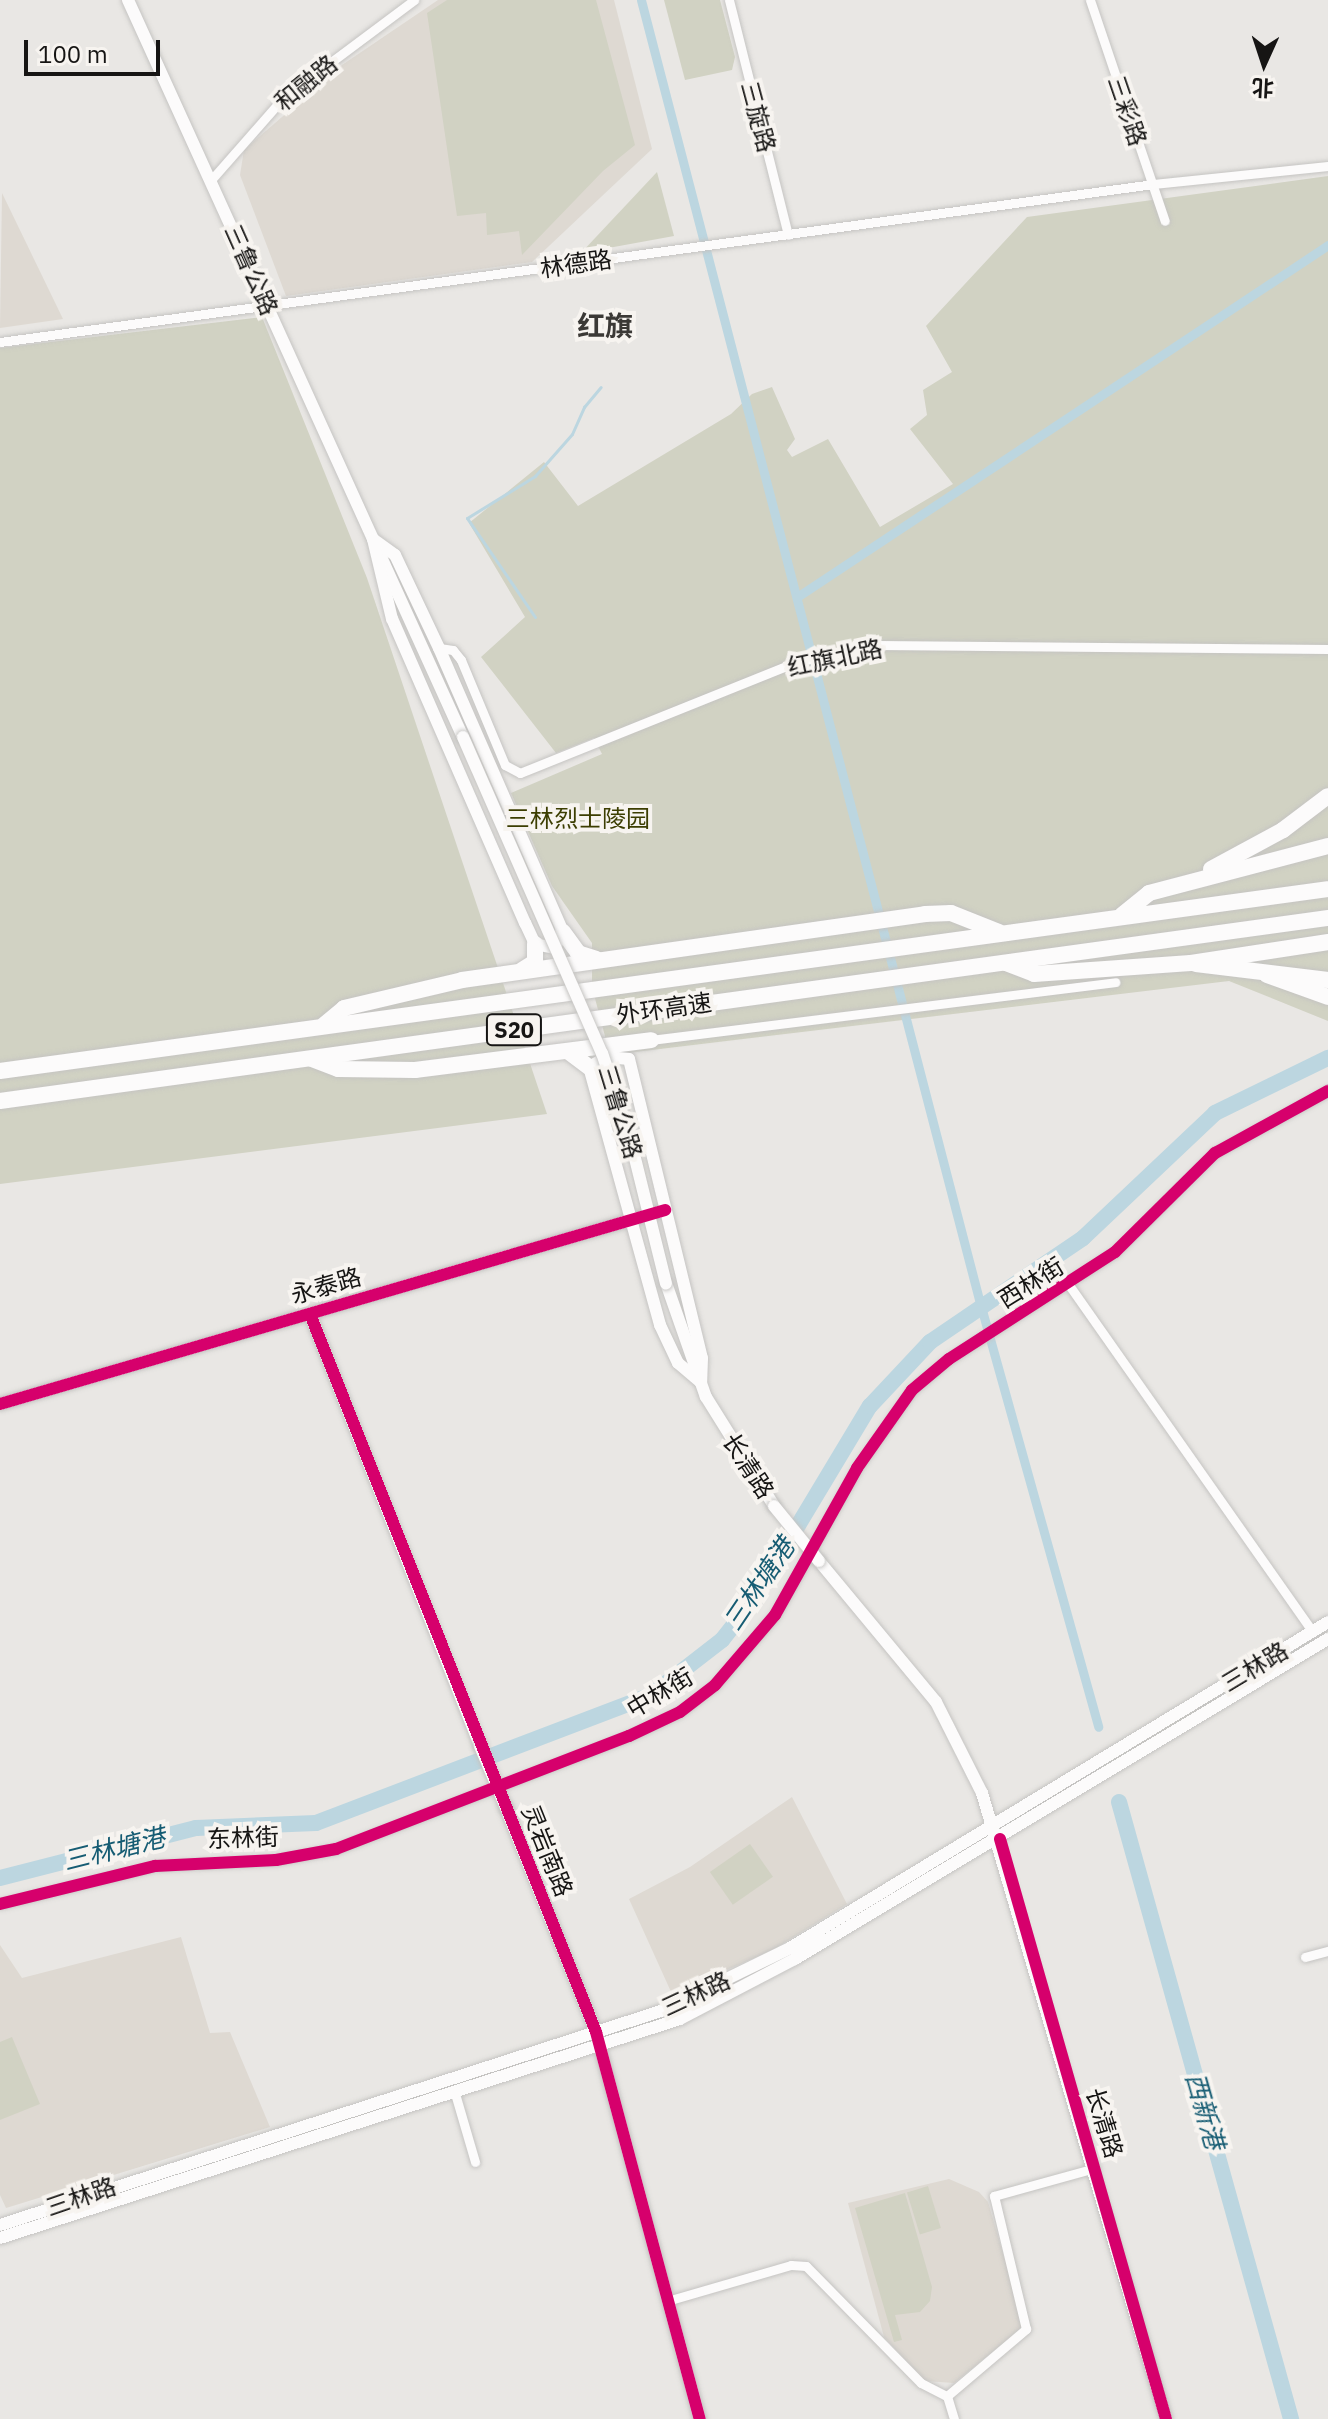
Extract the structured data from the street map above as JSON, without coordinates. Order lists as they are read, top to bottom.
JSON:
{
  "streets": {
    "highway": ["外环高速", "S20"],
    "main road": [
      "三鲁公路",
      "永泰路",
      "长清路",
      "三林路",
      "灵岩南路"
    ],
    "street": [
      "和融路",
      "三彩路",
      "三旋路",
      "林德路",
      "红旗北路",
      "西林街",
      "中林街",
      "东林街"
    ]
  },
  "crossings": [
    ["和融路", "三鲁公路"],
    ["三彩路", "林德路"],
    ["三旋路", "林德路"],
    ["林德路", "三鲁公路"],
    ["三鲁公路", "红旗北路"],
    ["三鲁公路", "长清路"],
    ["西林街", "长清路"],
    ["西林街", "中林街"],
    ["永泰路", "长清路"],
    ["永泰路", "灵岩南路"],
    ["长清路", "三林路"],
    ["长清路", "中林街"],
    ["三林路", "灵岩南路"],
    ["中林街", "东林街"]
  ],
  "districts": ["红旗"],
  "water": ["三林塘港", "西新港"],
  "parks": ["三林烈士陵园"],
  "scale_bar": "100 m",
  "north": "bottom"
}
